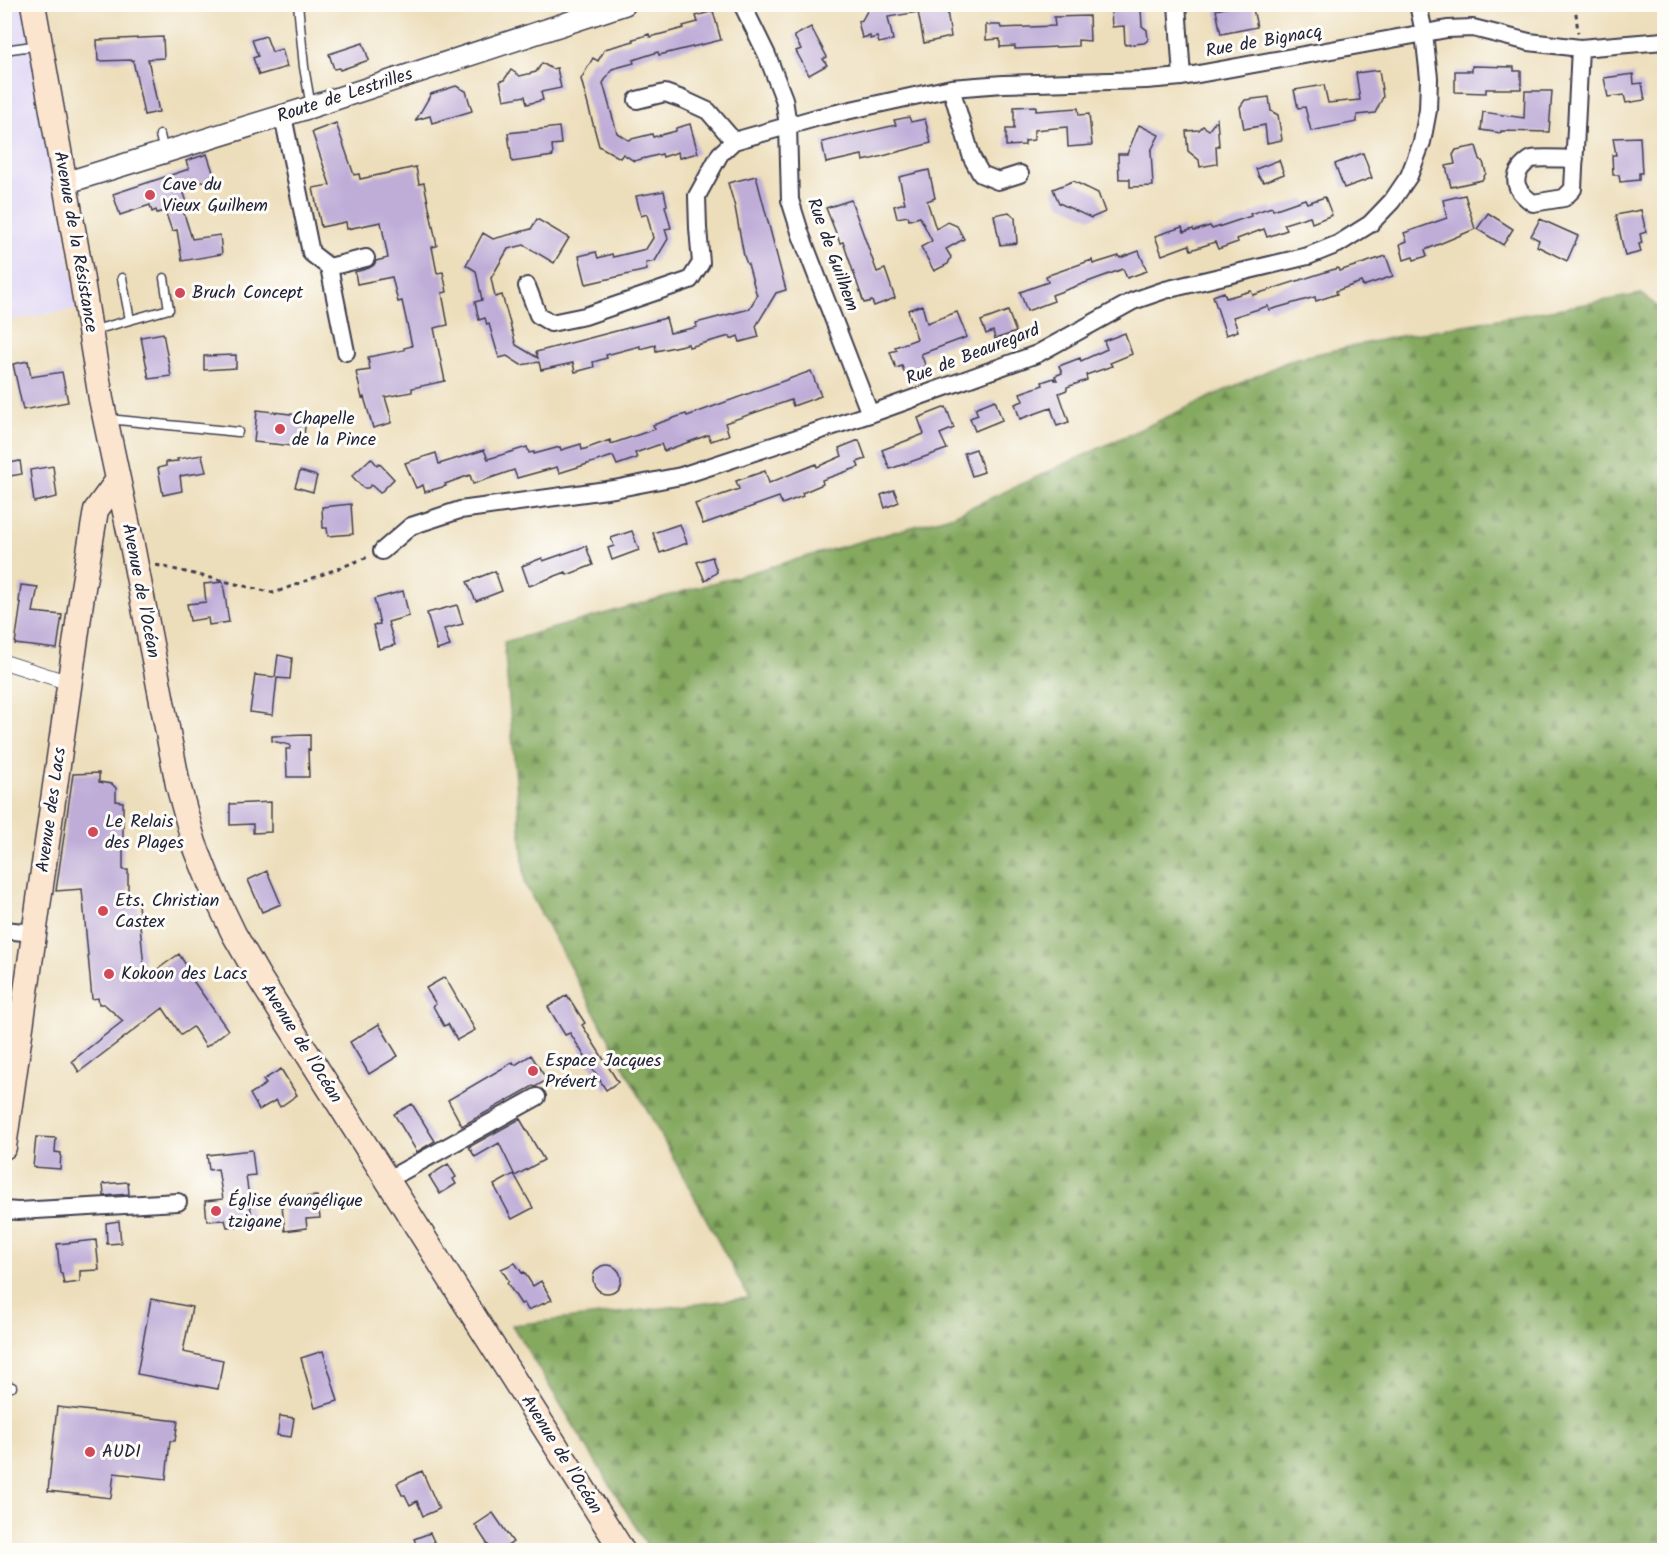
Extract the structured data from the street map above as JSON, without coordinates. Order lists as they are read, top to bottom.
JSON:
{
  "streets": {
    "main road": ["Avenue de la Résistance", "Avenue de l'Océan", "Avenue des Lacs"],
    "street": [
      "Rue de Bignacq",
      "Route de Lestrilles",
      "Rue de Guilhem",
      "Rue de Beauregard"
    ]
  },
  "crossings": [
    ["Rue de Bignacq", "Rue de Guilhem"],
    ["Rue de Bignacq", "Rue de Beauregard"],
    ["Route de Lestrilles", "Avenue de la Résistance"],
    ["Avenue de la Résistance", "Avenue de l'Océan"],
    ["Avenue de la Résistance", "Avenue des Lacs"],
    ["Rue de Guilhem", "Rue de Beauregard"],
    ["Avenue de l'Océan", "Avenue des Lacs"]
  ],
  "places": [
    "Cave du Vieux Guilhem",
    "Bruch Concept",
    "Chapelle de la Pince",
    "Le Relais des Plages",
    "Ets. Christian Castex",
    "Kokoon des Lacs",
    "Espace Jacques Prévert",
    "Église évangélique tzigane",
    "AUDI"
  ]
}
